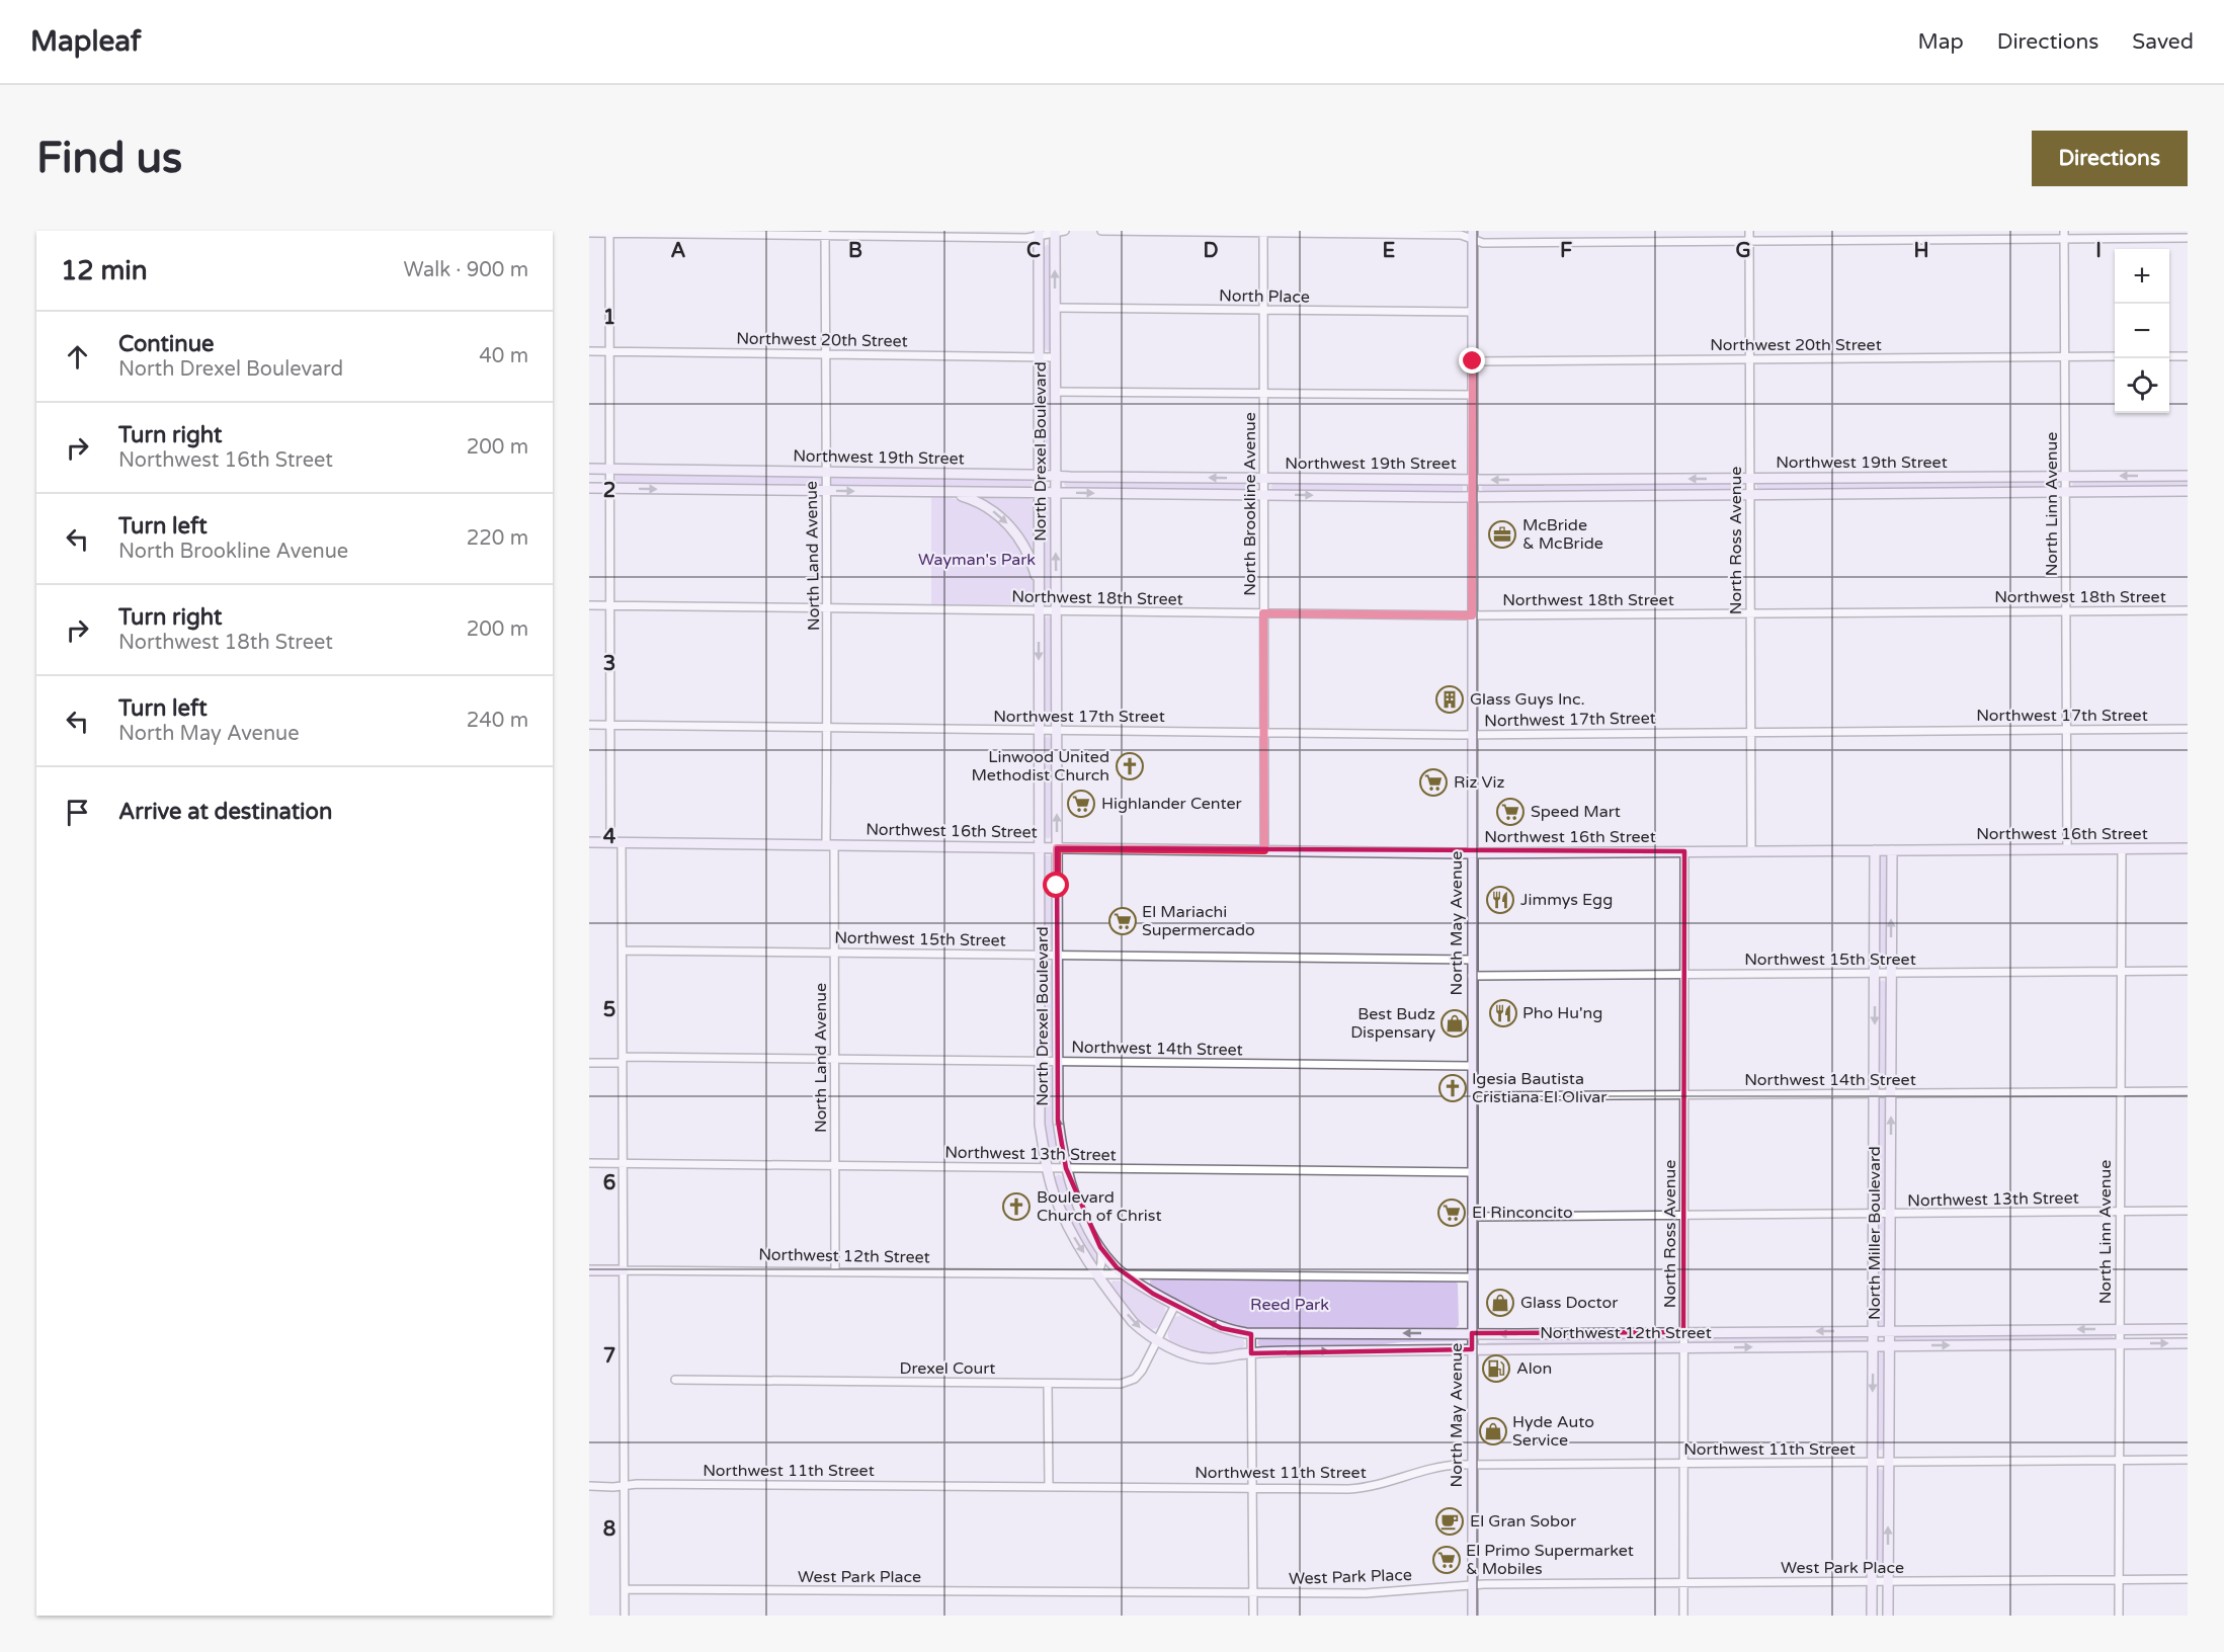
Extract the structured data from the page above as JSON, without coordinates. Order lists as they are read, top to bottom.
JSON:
{
  "streets": {
    "street": [
      "North Place",
      "Northwest 20th Street",
      "North Drexel Boulevard",
      "Northwest 19th Street",
      "North Brookline Avenue",
      "North Linn Avenue",
      "North Ross Avenue",
      "North Land Avenue",
      "Northwest 18th Street",
      "Northwest 17th Street",
      "Northwest 16th Street",
      "North May Avenue",
      "Northwest 15th Street",
      "Northwest 14th Street",
      "Northwest 13th Street",
      "North Miller Boulevard",
      "Northwest 12th Street",
      "Drexel Court",
      "Northwest 11th Street",
      "West Park Place"
    ]
  },
  "crossings": [
    ["North Place", "North Drexel Boulevard"],
    ["North Place", "North Brookline Avenue"],
    ["North Place", "North May Avenue"],
    ["Northwest 20th Street", "North Drexel Boulevard"],
    ["Northwest 20th Street", "North Linn Avenue"],
    ["Northwest 20th Street", "North Ross Avenue"],
    ["Northwest 20th Street", "North Land Avenue"],
    ["Northwest 20th Street", "North May Avenue"],
    ["North Drexel Boulevard", "Northwest 19th Street"],
    ["North Drexel Boulevard", "Northwest 18th Street"],
    ["North Drexel Boulevard", "Northwest 17th Street"],
    ["North Drexel Boulevard", "Northwest 16th Street"],
    ["North Drexel Boulevard", "Northwest 15th Street"],
    ["North Drexel Boulevard", "Northwest 14th Street"],
    ["North Drexel Boulevard", "Northwest 13th Street"],
    ["North Drexel Boulevard", "Northwest 12th Street"],
    ["Northwest 19th Street", "North Brookline Avenue"],
    ["Northwest 19th Street", "North Linn Avenue"],
    ["Northwest 19th Street", "North Ross Avenue"],
    ["Northwest 19th Street", "North Land Avenue"],
    ["Northwest 19th Street", "North May Avenue"],
    ["North Brookline Avenue", "Northwest 18th Street"],
    ["North Brookline Avenue", "Northwest 17th Street"],
    ["North Brookline Avenue", "Northwest 16th Street"],
    ["North Linn Avenue", "Northwest 18th Street"],
    ["North Linn Avenue", "Northwest 17th Street"],
    ["North Linn Avenue", "Northwest 16th Street"],
    ["North Linn Avenue", "Northwest 15th Street"],
    ["North Linn Avenue", "Northwest 14th Street"],
    ["North Linn Avenue", "Northwest 13th Street"],
    ["North Linn Avenue", "Northwest 12th Street"],
    ["North Linn Avenue", "Northwest 11th Street"],
    ["North Linn Avenue", "West Park Place"],
    ["North Ross Avenue", "Northwest 18th Street"],
    ["North Ross Avenue", "Northwest 17th Street"],
    ["North Ross Avenue", "Northwest 16th Street"],
    ["North Ross Avenue", "Northwest 15th Street"],
    ["North Ross Avenue", "Northwest 14th Street"],
    ["North Ross Avenue", "Northwest 13th Street"],
    ["North Ross Avenue", "Northwest 12th Street"],
    ["North Ross Avenue", "Northwest 11th Street"],
    ["North Ross Avenue", "West Park Place"],
    ["North Land Avenue", "Northwest 18th Street"],
    ["North Land Avenue", "Northwest 17th Street"],
    ["North Land Avenue", "Northwest 16th Street"],
    ["North Land Avenue", "Northwest 15th Street"],
    ["North Land Avenue", "Northwest 14th Street"],
    ["North Land Avenue", "Northwest 13th Street"],
    ["North Land Avenue", "Northwest 12th Street"],
    ["Northwest 18th Street", "North May Avenue"],
    ["Northwest 17th Street", "North May Avenue"],
    ["Northwest 16th Street", "North May Avenue"],
    ["Northwest 16th Street", "North Miller Boulevard"],
    ["North May Avenue", "Northwest 15th Street"],
    ["North May Avenue", "Northwest 14th Street"],
    ["North May Avenue", "Northwest 13th Street"],
    ["North May Avenue", "Northwest 12th Street"],
    ["North May Avenue", "Northwest 11th Street"],
    ["North May Avenue", "West Park Place"],
    ["Northwest 15th Street", "North Miller Boulevard"],
    ["Northwest 14th Street", "North Miller Boulevard"],
    ["Northwest 13th Street", "North Miller Boulevard"],
    ["North Miller Boulevard", "Northwest 12th Street"],
    ["North Miller Boulevard", "Northwest 11th Street"],
    ["North Miller Boulevard", "West Park Place"],
    ["Northwest 12th Street", "Drexel Court"]
  ],
  "parks": ["Wayman's Park", "Reed Park"],
  "places": {
    "office": ["McBride & McBride"],
    "building": ["Glass Guys Inc."],
    "church": ["Linwood United Methodist Church", "Igesia Bautista Cristiana El Olivar", "Boulevard Church of Christ"],
    "supermarket": [
      "Riz Viz",
      "Highlander Center",
      "Speed Mart",
      "El Mariachi Supermercado",
      "El Rinconcito",
      "El Primo Supermarket & Mobiles"
    ],
    "restaurant": ["Jimmys Egg", "Pho Hu'ng"],
    "shop": ["Best Budz Dispensary", "Glass Doctor", "Hyde Auto Service"],
    "fuel station": ["Alon"],
    "cafe": ["El Gran Sobor"]
  },
  "page": {
    "header": "Mapleaf",
    "nav": ["Map", "Directions", "Saved"],
    "buttons": "Directions",
    "title": "Find us",
    "heading": ["12 min", "Walk · 900 m"],
    "map_buttons": ["+", "−"],
    "list": [
      ["Continue", "North Drexel Boulevard", "40 m"],
      ["Turn right", "Northwest 16th Street", "200 m"],
      ["Turn left", "North Brookline Avenue", "220 m"],
      ["Turn right", "Northwest 18th Street", "200 m"],
      ["Turn left", "North May Avenue", "240 m"],
      "Arrive at destination"
    ]
  },
  "grid": {
    "columns": [
      "A",
      "B",
      "C",
      "D",
      "E",
      "F",
      "G",
      "H",
      "I"
    ],
    "rows": [
      "1",
      "2",
      "3",
      "4",
      "5",
      "6",
      "7",
      "8"
    ]
  }
}
